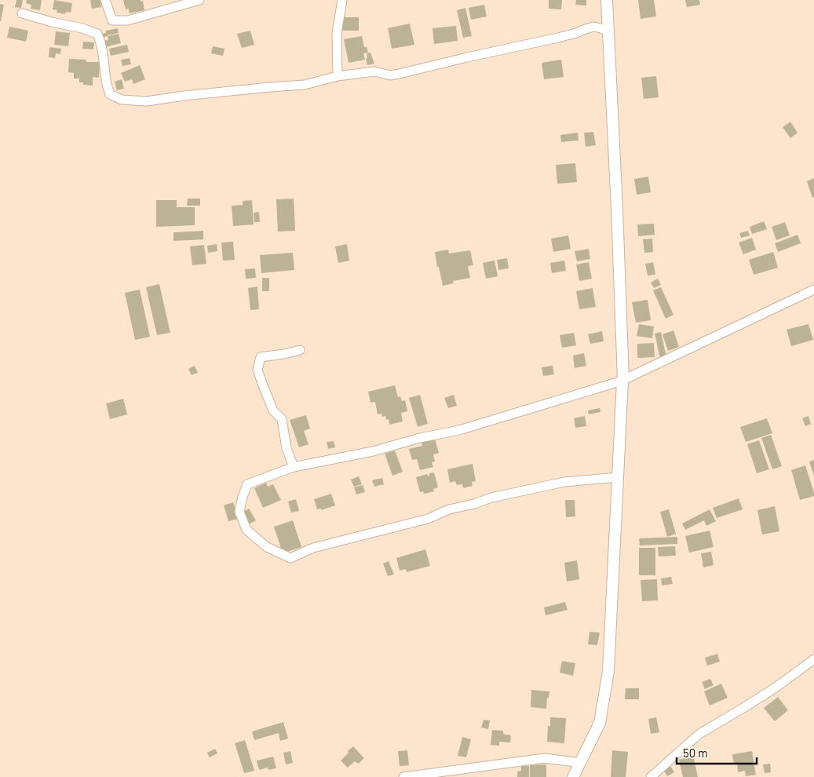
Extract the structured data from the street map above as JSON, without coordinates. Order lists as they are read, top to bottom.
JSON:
{
  "scale_bar": "50 m"
}
